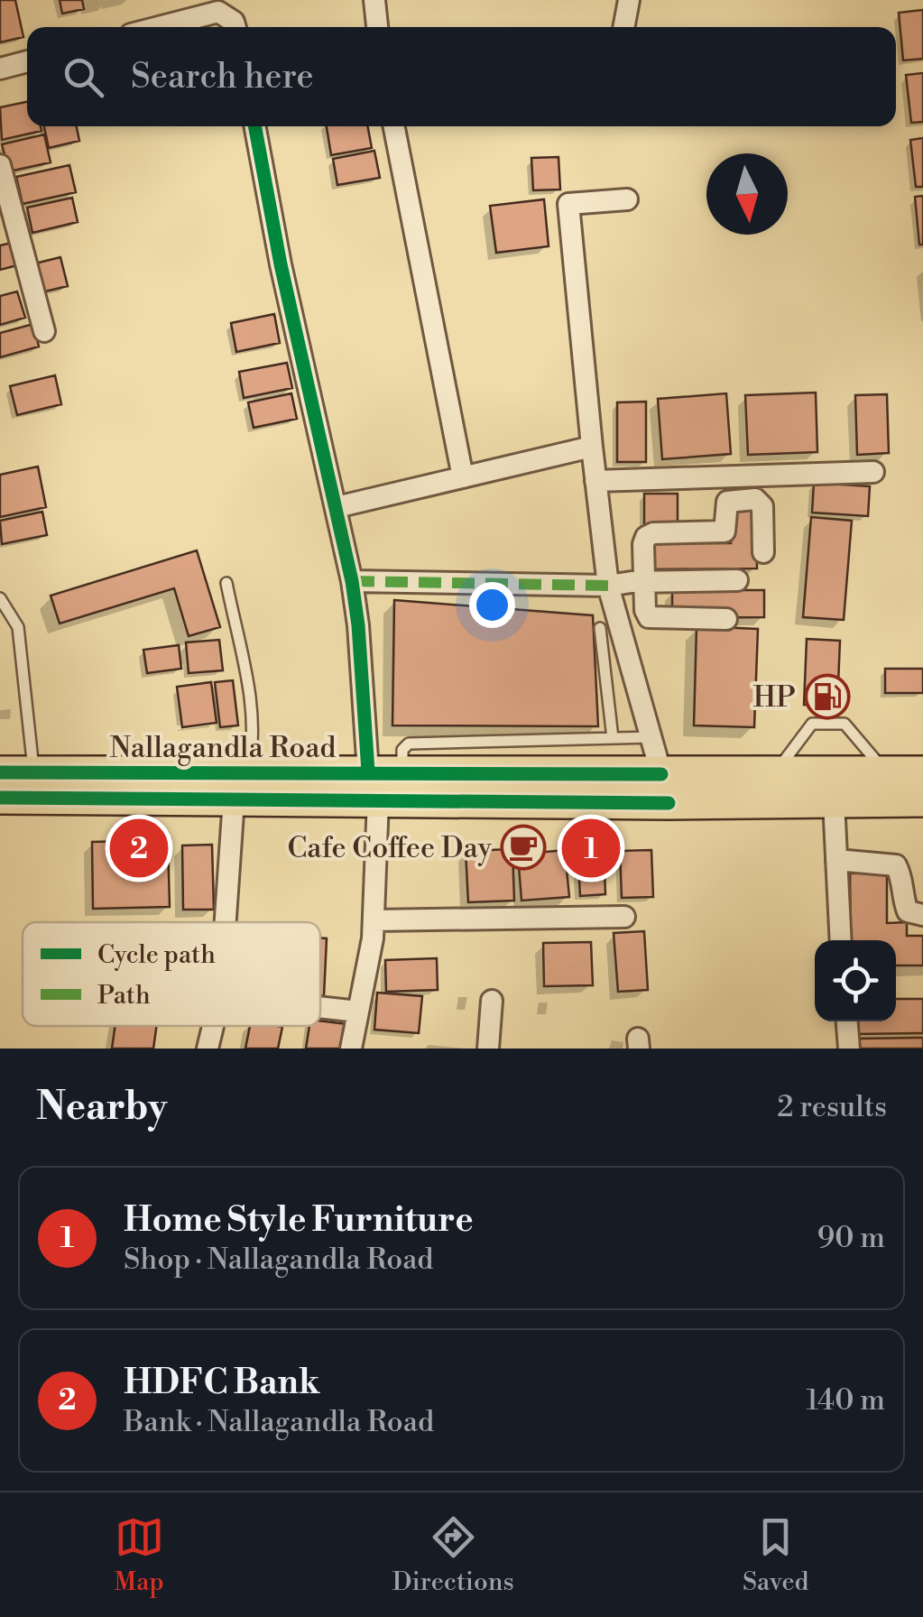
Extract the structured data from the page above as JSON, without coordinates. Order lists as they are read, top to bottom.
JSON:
{
  "streets": {
    "main road": ["Nallagandla Road"]
  },
  "places": {
    "fuel station": ["HP"],
    "cafe": ["Cafe Coffee Day"]
  },
  "legend": ["Cycle path", "Path"],
  "north": "bottom",
  "page": {
    "search": "Search here",
    "pins": ["1", "2"],
    "heading": ["Nearby", "2 results"],
    "list": [
      {
        "mark": "1",
        "name": "Home Style Furniture",
        "note": "Shop · Nallagandla Road",
        "value": "90 m"
      },
      {
        "mark": "2",
        "name": "HDFC Bank",
        "note": "Bank · Nallagandla Road",
        "value": "140 m"
      }
    ],
    "nav": ["Map", "Directions", "Saved"]
  }
}
